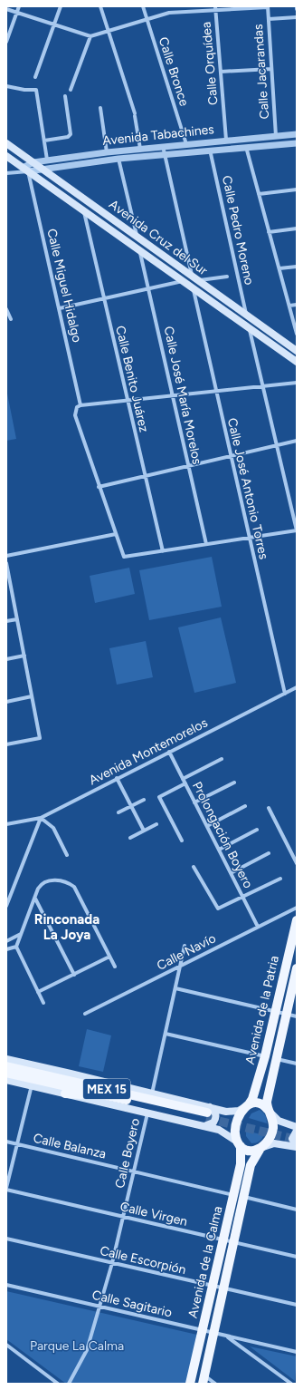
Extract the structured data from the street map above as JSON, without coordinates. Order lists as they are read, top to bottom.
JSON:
{
  "streets": {
    "main road": [
      "Avenida Cruz del Sur",
      "Avenida de la Patria",
      "MEX 15",
      "Avenida de la Calma"
    ],
    "street": [
      "Calle Orquídea",
      "Calle Bronce",
      "Calle Jacarandas",
      "Avenida Tabachines",
      "Calle Pedro Moreno",
      "Calle Miguel Hidalgo",
      "Calle Benito Juárez",
      "Calle José María Morelos",
      "Calle José Antonio Torres",
      "Avenida Montemorelos",
      "Prolongación Boyero",
      "Calle Navío",
      "Calle Balanza",
      "Calle Boyero",
      "Calle Virgen",
      "Calle Escorpión",
      "Calle Sagitario"
    ]
  },
  "crossings": [
    ["Calle Orquídea", "Avenida Tabachines"],
    ["Calle Bronce", "Avenida Tabachines"],
    ["Calle Jacarandas", "Avenida Tabachines"],
    ["Avenida Tabachines", "Calle Pedro Moreno"],
    ["Avenida Tabachines", "Avenida Cruz del Sur"],
    ["Avenida Tabachines", "Calle Miguel Hidalgo"],
    ["Calle Pedro Moreno", "Avenida Cruz del Sur"],
    ["Avenida Cruz del Sur", "Calle Miguel Hidalgo"],
    ["Avenida Cruz del Sur", "Calle Benito Juárez"],
    ["Avenida Cruz del Sur", "Calle José María Morelos"],
    ["Avenida Cruz del Sur", "Calle José Antonio Torres"],
    ["Calle José Antonio Torres", "Avenida Montemorelos"],
    ["Avenida Montemorelos", "Prolongación Boyero"],
    ["Prolongación Boyero", "Calle Navío"],
    ["Avenida de la Patria", "Avenida de la Calma"],
    ["Calle Balanza", "Calle Boyero"],
    ["Calle Balanza", "Avenida de la Calma"],
    ["Calle Boyero", "Calle Virgen"],
    ["Calle Boyero", "Calle Escorpión"],
    ["Calle Boyero", "Calle Sagitario"],
    ["Calle Virgen", "Avenida de la Calma"],
    ["Calle Escorpión", "Avenida de la Calma"],
    ["Avenida de la Calma", "Calle Sagitario"]
  ],
  "districts": ["Rinconada La Joya"],
  "parks": ["Parque La Calma"]
}
